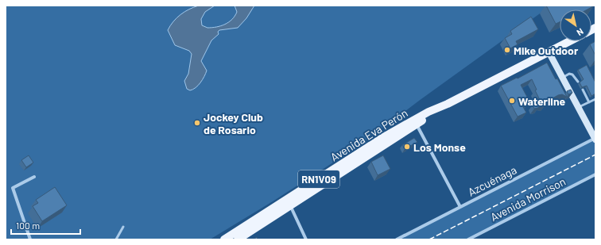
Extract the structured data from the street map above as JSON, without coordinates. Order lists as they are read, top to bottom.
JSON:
{
  "streets": {
    "main road": ["Avenida Eva Perón", "RN1V09"],
    "street": ["Azcuénaga", "Avenida Morrison"]
  },
  "places": [
    "Mike Outdoor",
    "Waterline",
    "Jockey Club de Rosario",
    "Los Monse"
  ],
  "scale_bar": "100 m",
  "north": "bottom right"
}
